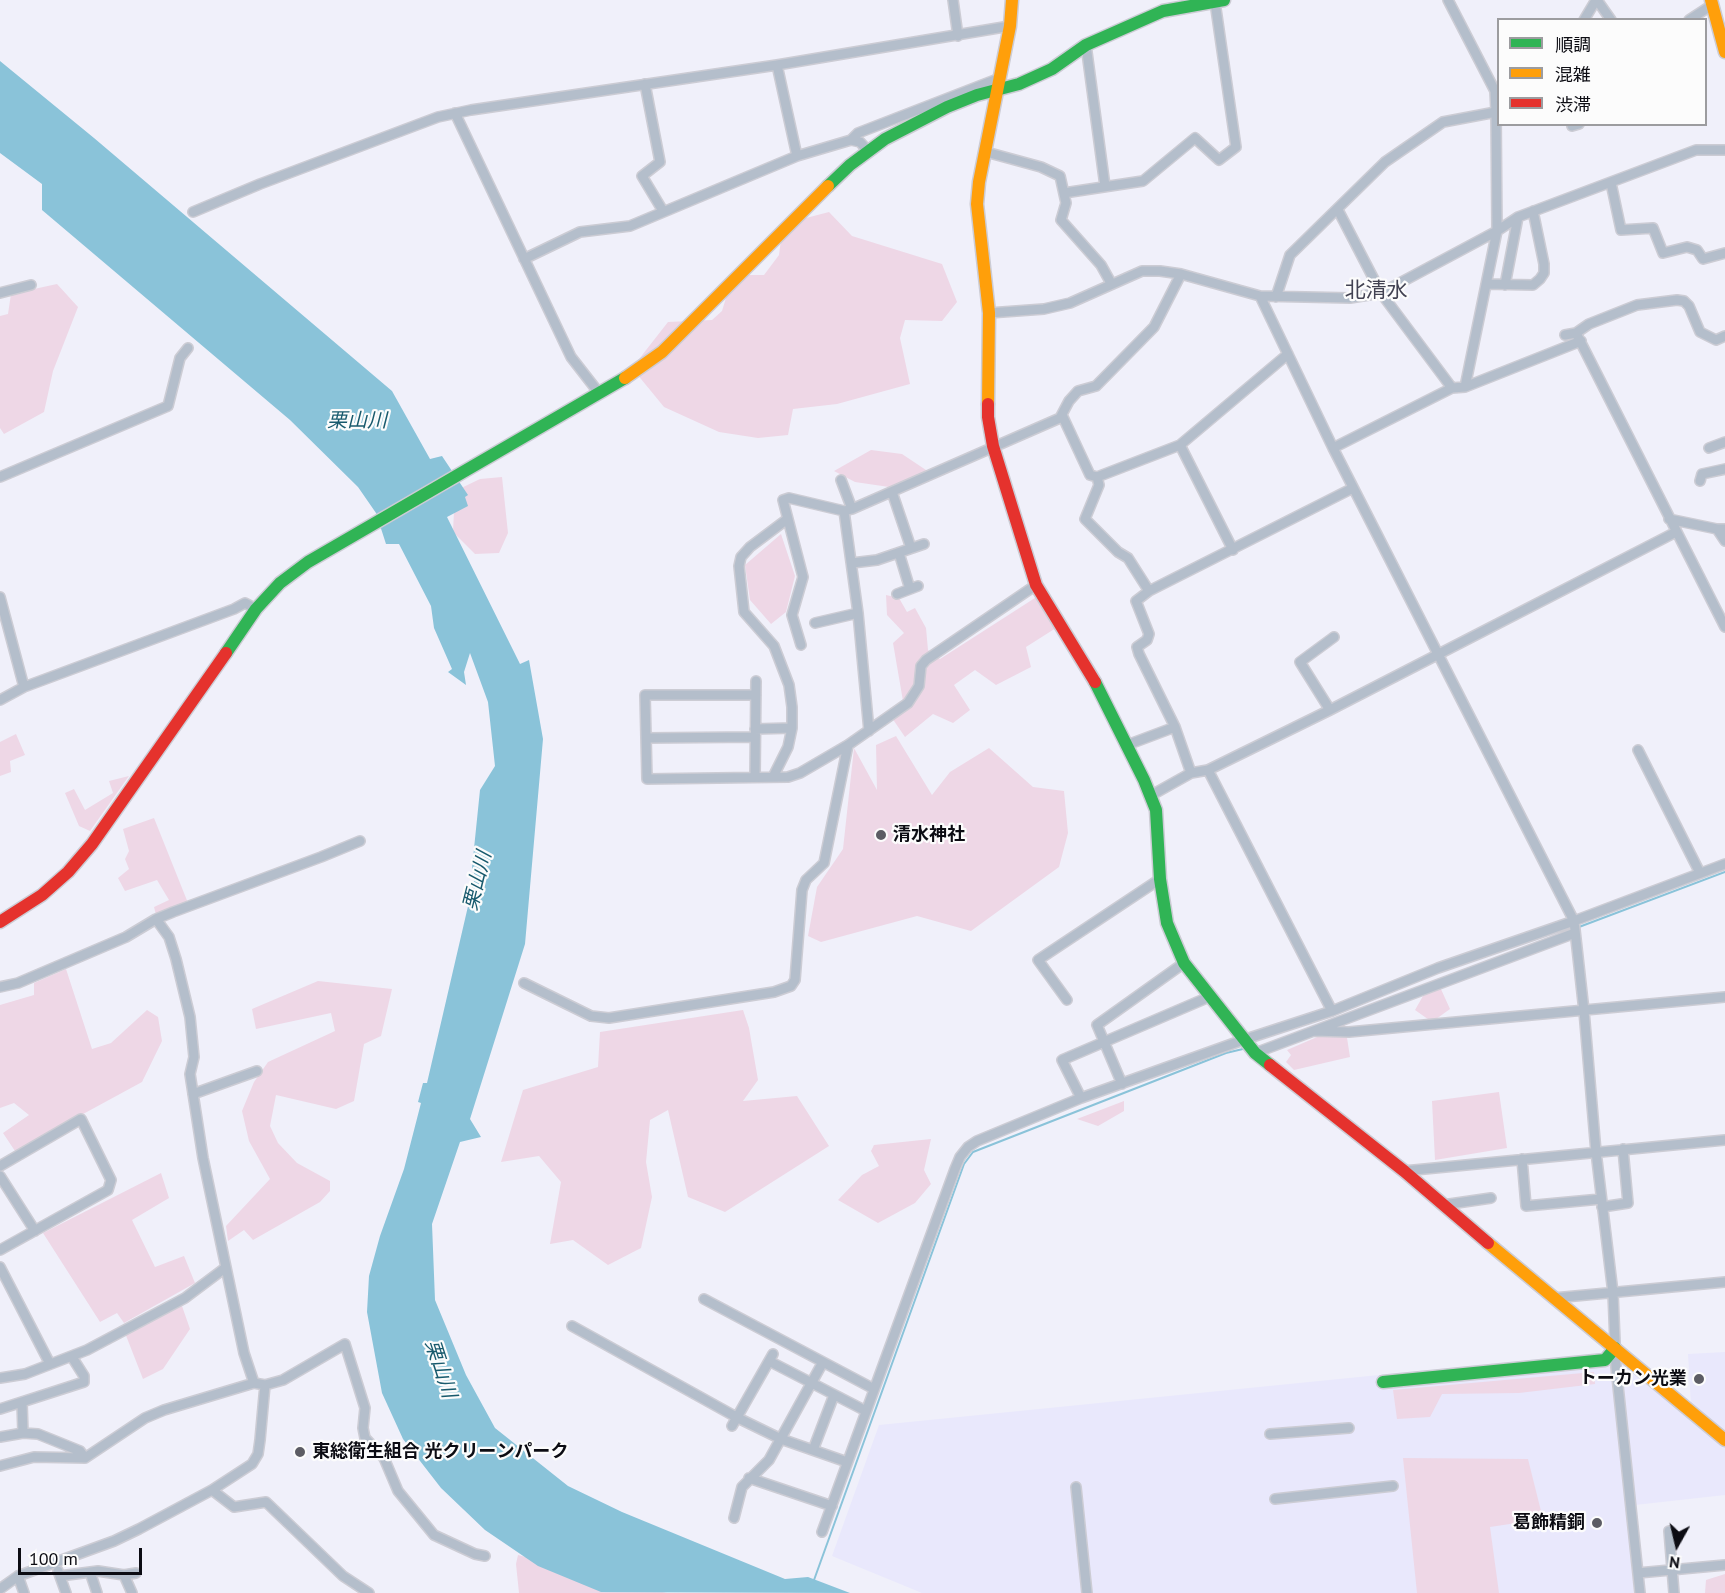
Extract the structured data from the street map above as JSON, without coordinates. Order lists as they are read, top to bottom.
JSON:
{
  "districts": ["北清水"],
  "water": ["栗山川"],
  "places": [
    "清水神社",
    "トーカン光業",
    "東総衛生組合 光クリーンパーク",
    "葛飾精銅"
  ],
  "legend": ["順調", "混雑", "渋滞"],
  "scale_bar": "100 m",
  "north": "bottom"
}
